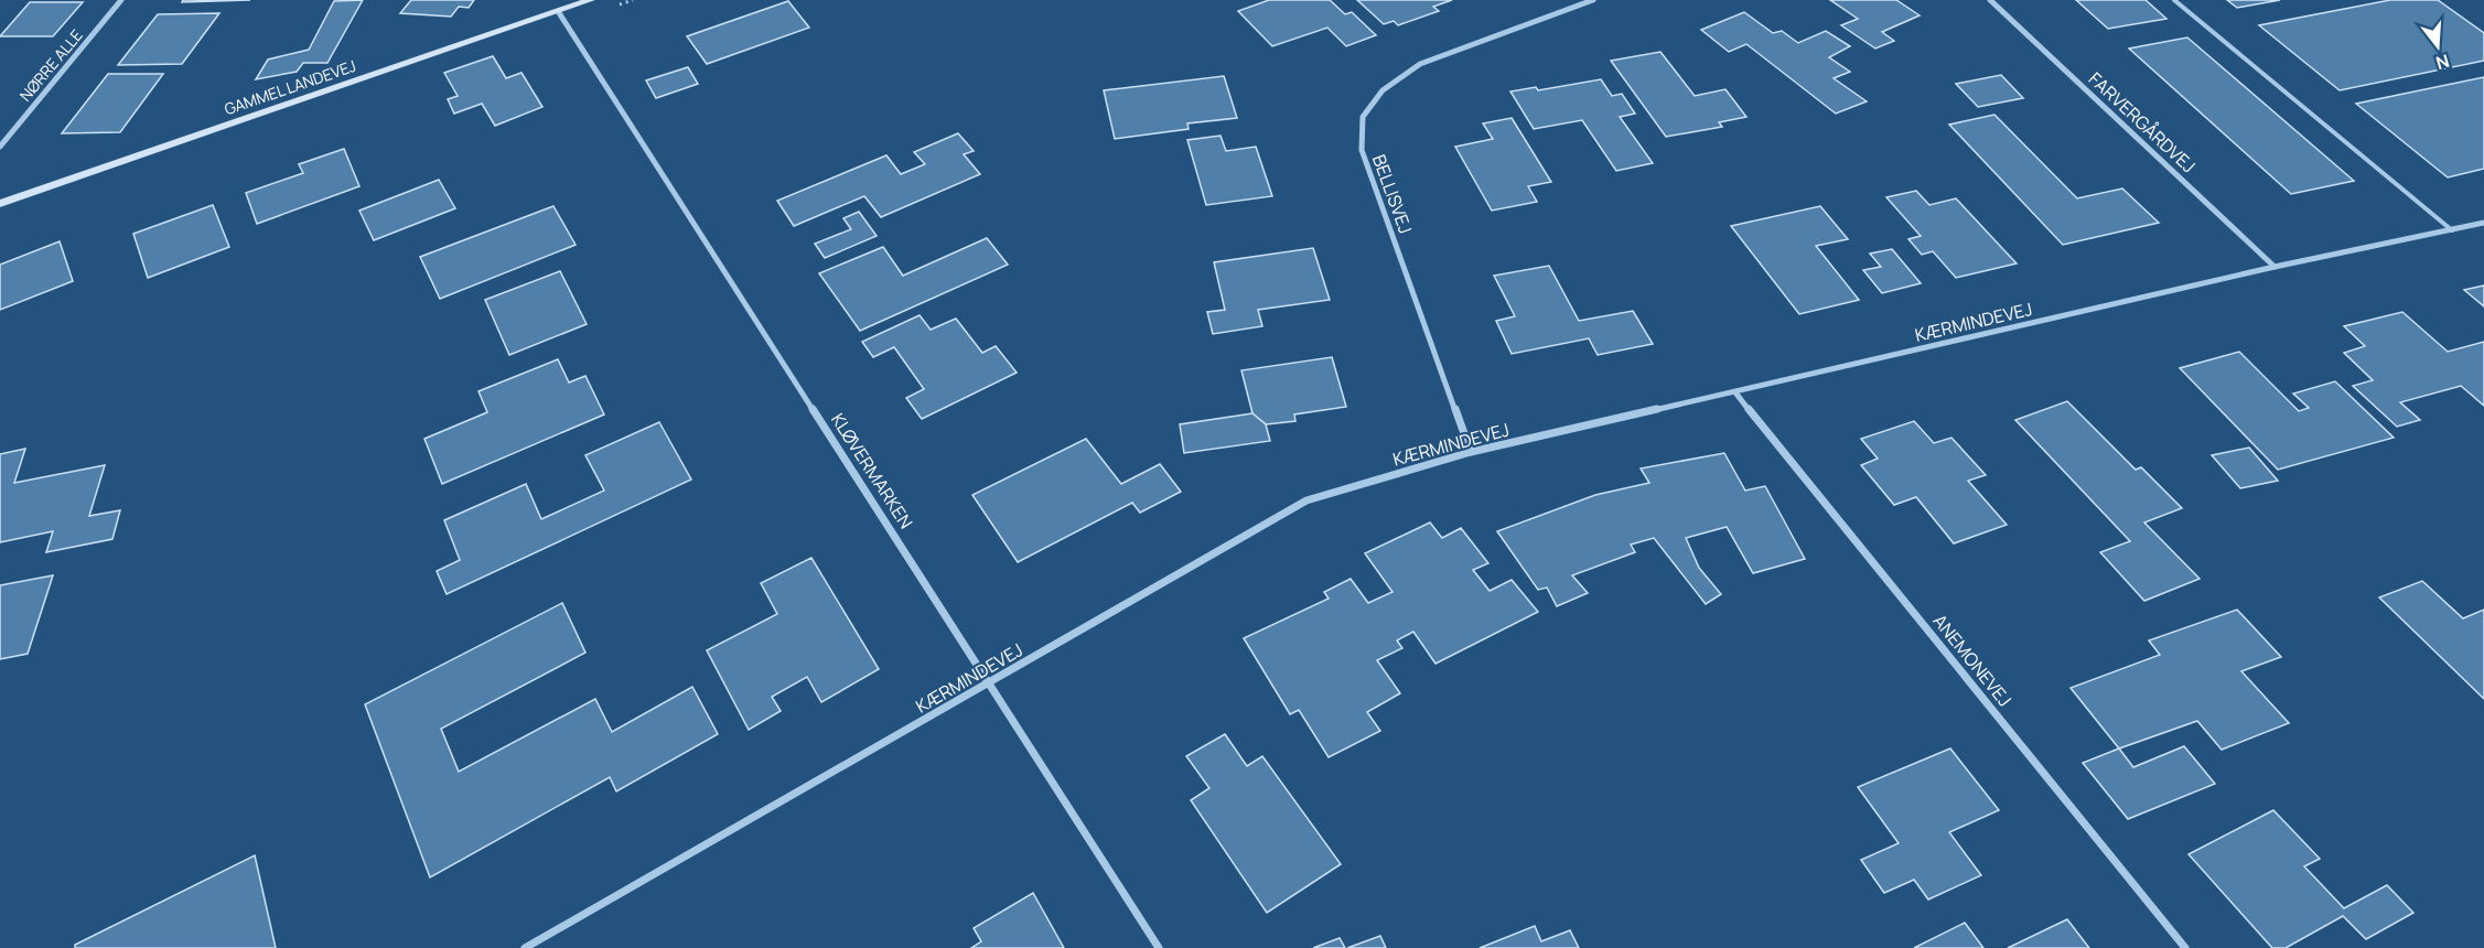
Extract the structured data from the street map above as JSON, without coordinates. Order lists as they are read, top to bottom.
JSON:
{
  "streets": {
    "street": [
      "NØRRE ALLE",
      "GAMMEL LANDEVEJ",
      "FARVERGÅRDVEJ",
      "BELLISVEJ",
      "KÆRMINDEVEJ",
      "KLØVERMARKEN",
      "ANEMONEVEJ"
    ]
  },
  "crossings": [
    ["GAMMEL LANDEVEJ", "KLØVERMARKEN"],
    ["FARVERGÅRDVEJ", "KÆRMINDEVEJ"],
    ["BELLISVEJ", "KÆRMINDEVEJ"],
    ["KÆRMINDEVEJ", "KLØVERMARKEN"],
    ["KÆRMINDEVEJ", "ANEMONEVEJ"]
  ],
  "north": "bottom"
}
